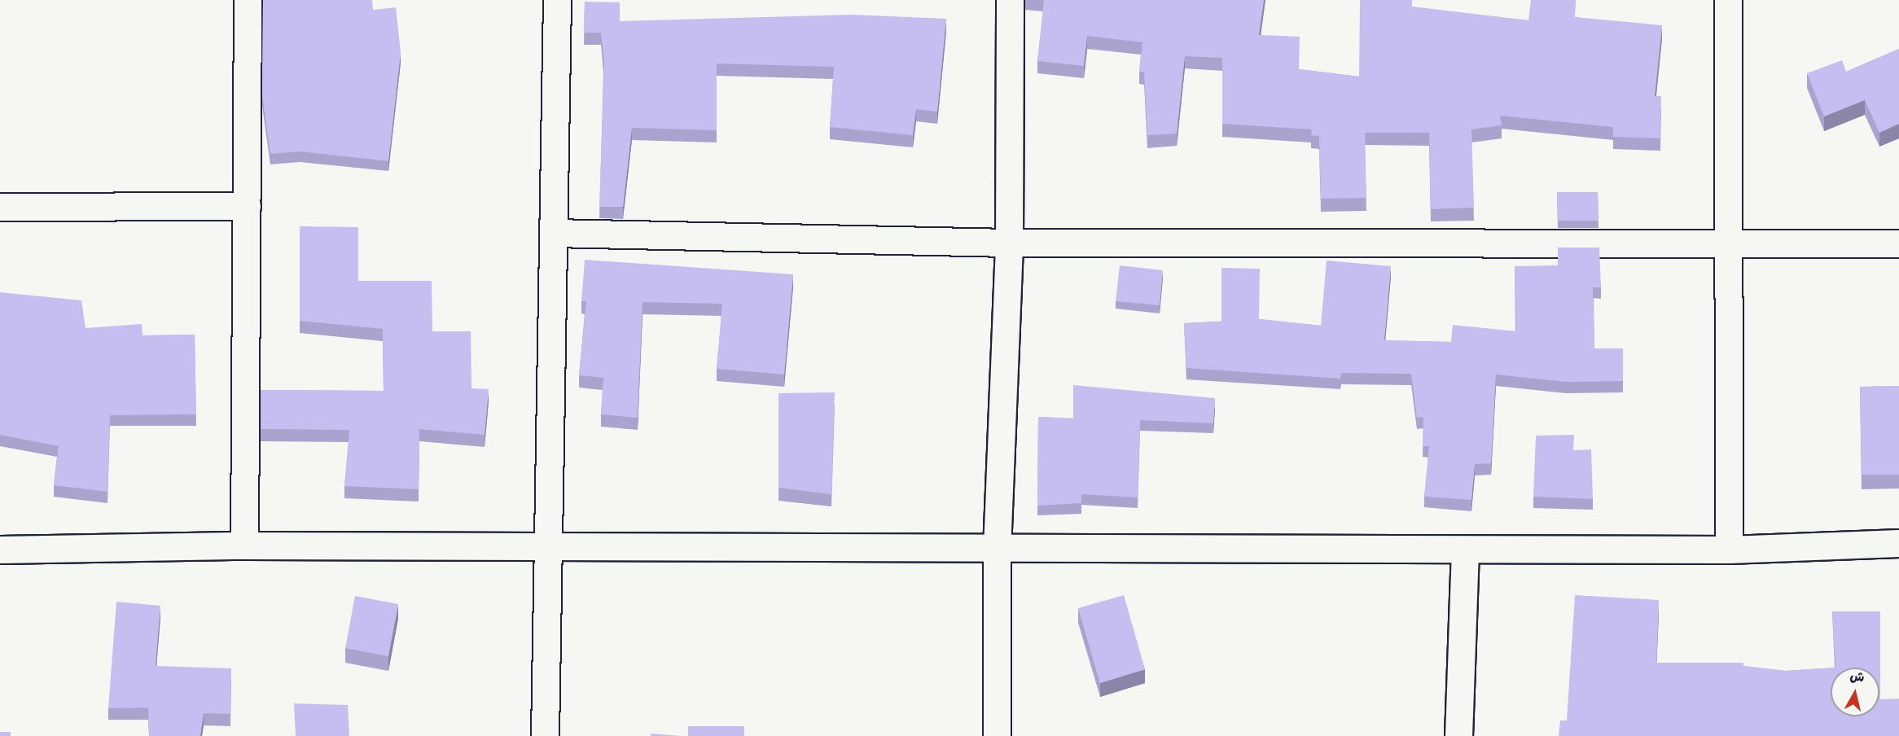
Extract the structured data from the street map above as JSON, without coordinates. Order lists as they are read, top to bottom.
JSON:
{
  "north": "top"
}
